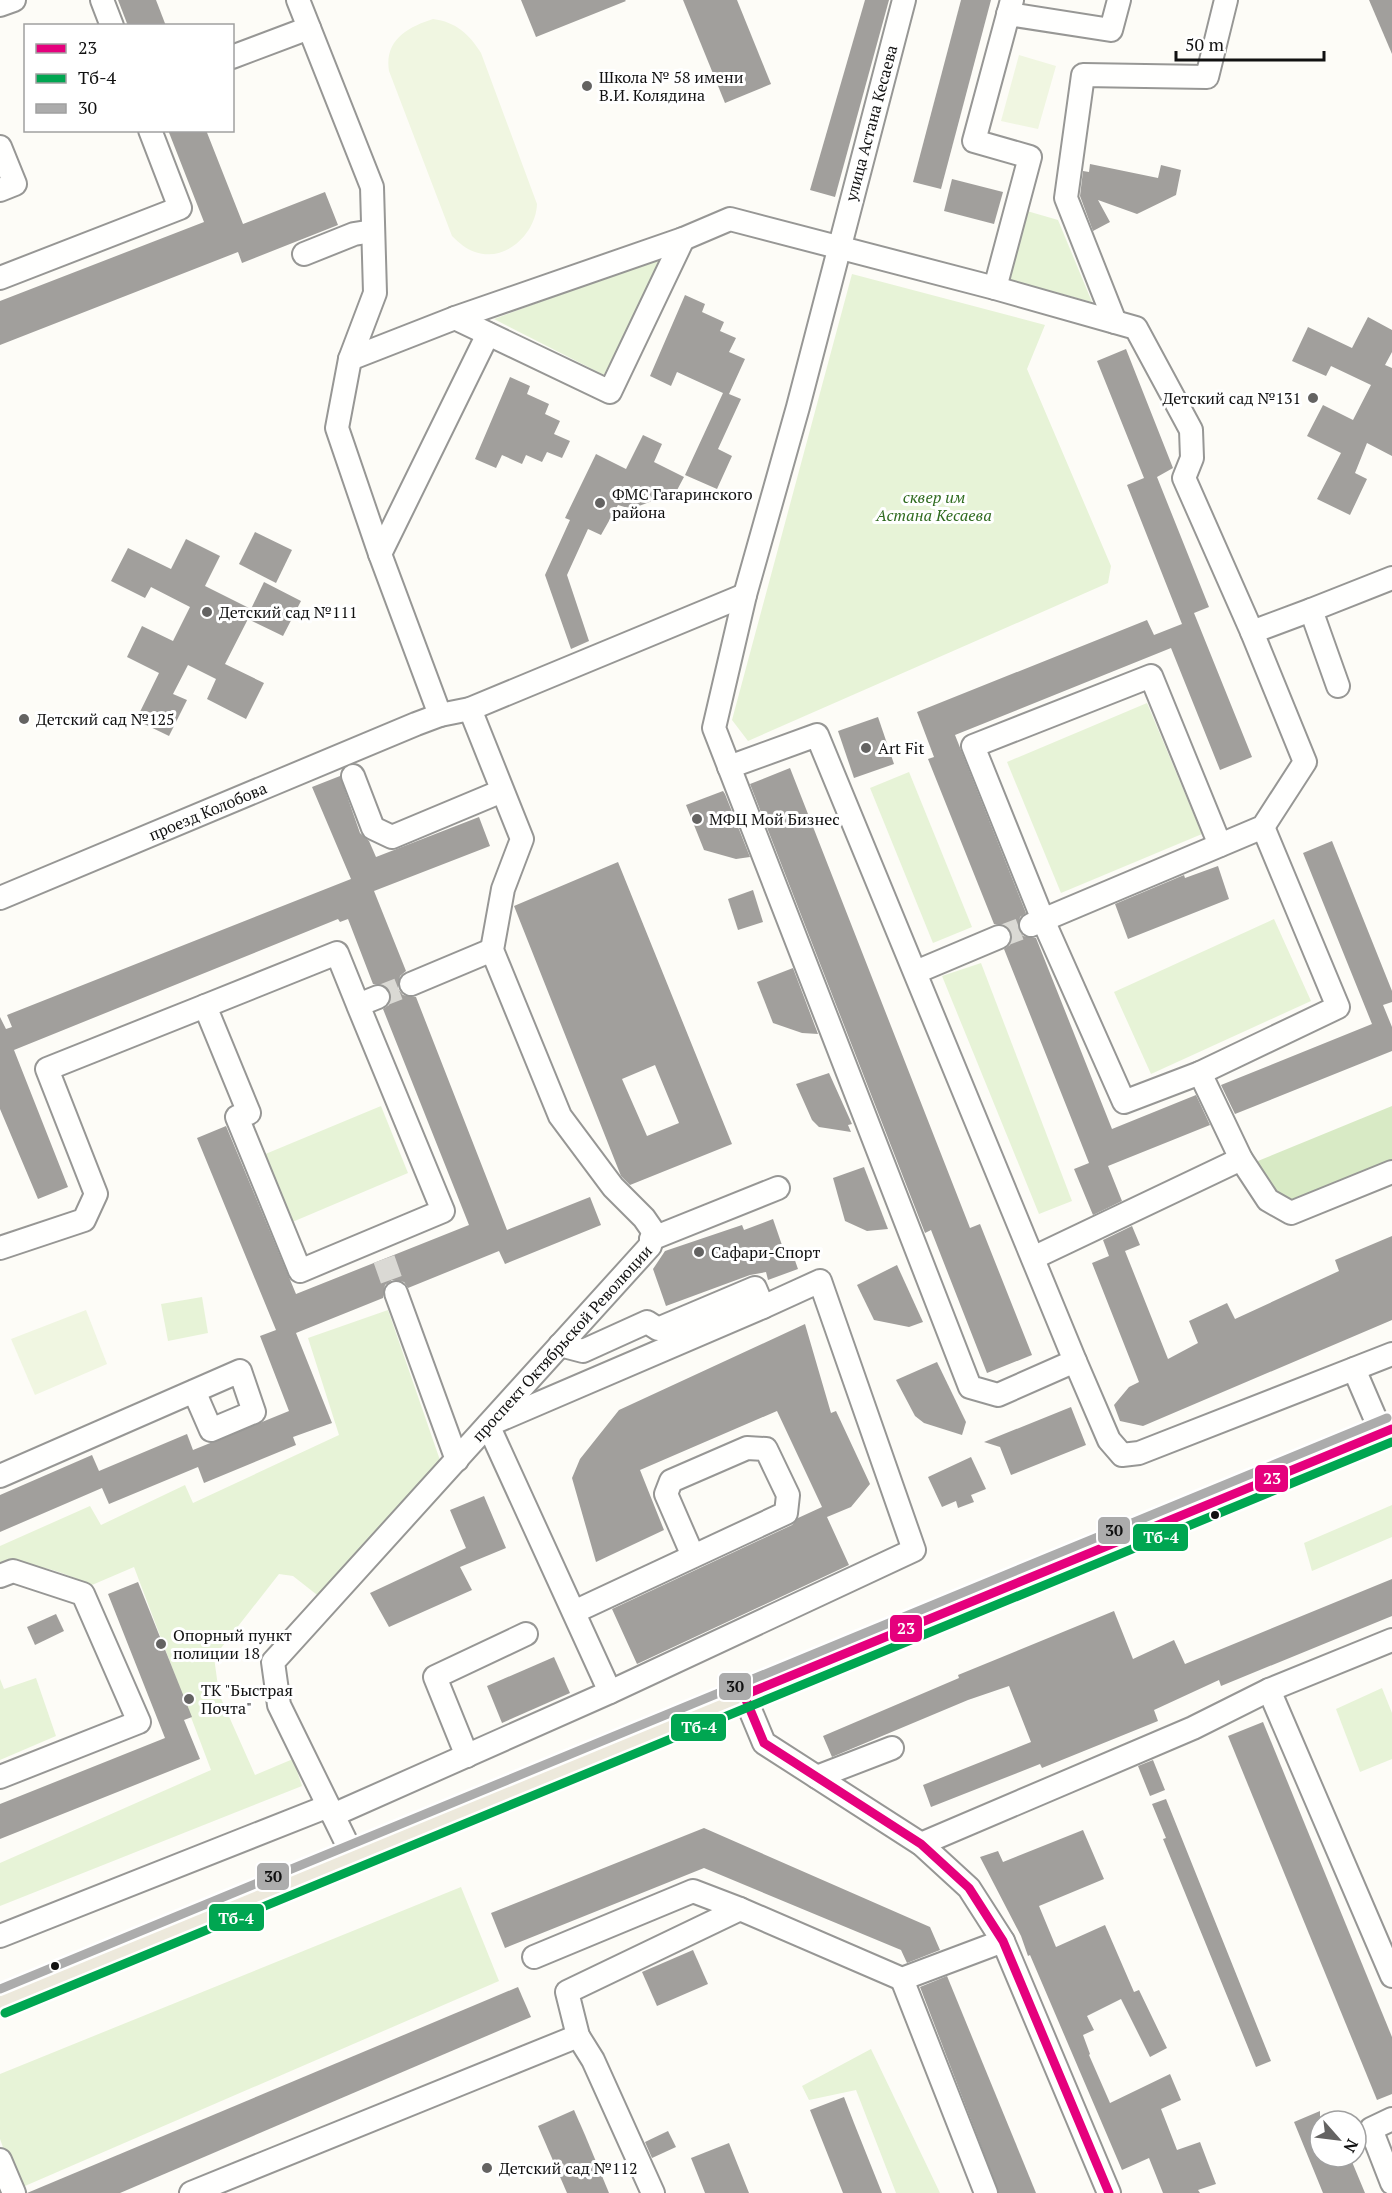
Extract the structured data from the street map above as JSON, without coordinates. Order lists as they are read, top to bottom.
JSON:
{
  "streets": {
    "street": ["улица Астана Кесаева", "проезд Колобова", "проспект Октябрьской Революции"]
  },
  "crossings": [
    ["улица Астана Кесаева", "проезд Колобова"]
  ],
  "parks": ["сквер им Астана Кесаева"],
  "places": [
    "Школа № 58 имени В.И. Колядина",
    "Детский сад №131",
    "ФМС Гагаринского района",
    "Детский сад №111",
    "Детский сад №125",
    "Art Fit",
    "МФЦ Мой Бизнес",
    "Сафари-Спорт",
    "Опорный пункт полиции 18",
    "ТК \"Быстрая Почта\"",
    "Детский сад №112"
  ],
  "lines": ["transit line 30", "transit line 23", "transit line Тб-4"],
  "legend": ["23", "Тб-4", "30"],
  "scale_bar": "50 m",
  "north": "bottom right"
}
